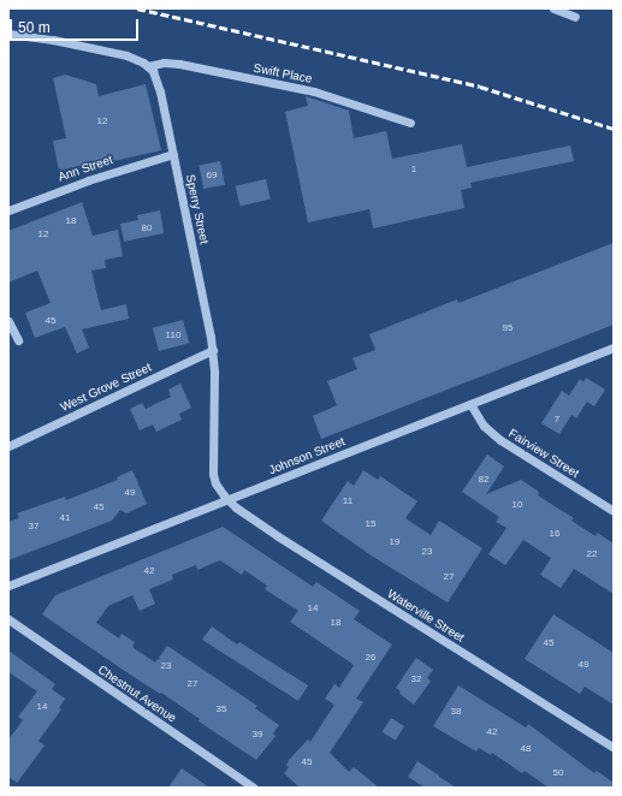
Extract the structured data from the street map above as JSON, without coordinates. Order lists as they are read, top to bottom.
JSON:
{
  "streets": {
    "street": [
      "Swift Place",
      "Ann Street",
      "Sperry Street",
      "West Grove Street",
      "Fairview Street",
      "Johnson Street",
      "Waterville Street",
      "Chestnut Avenue"
    ]
  },
  "crossings": [
    ["Swift Place", "Sperry Street"],
    ["Ann Street", "Sperry Street"],
    ["Sperry Street", "West Grove Street"],
    ["Sperry Street", "Johnson Street"],
    ["Sperry Street", "Waterville Street"],
    ["Fairview Street", "Johnson Street"],
    ["Johnson Street", "Waterville Street"]
  ],
  "house_numbers": [
    "12",
    "1",
    "69",
    "18",
    "80",
    "12",
    "45",
    "95",
    "110",
    "7",
    "82",
    "49",
    "11",
    "10",
    "45",
    "41",
    "15",
    "37",
    "16",
    "19",
    "23",
    "22",
    "42",
    "27",
    "14",
    "18",
    "45",
    "26",
    "49",
    "23",
    "32",
    "27",
    "14",
    "35",
    "38",
    "42",
    "39",
    "48",
    "45",
    "50"
  ],
  "scale_bar": "50 m"
}
